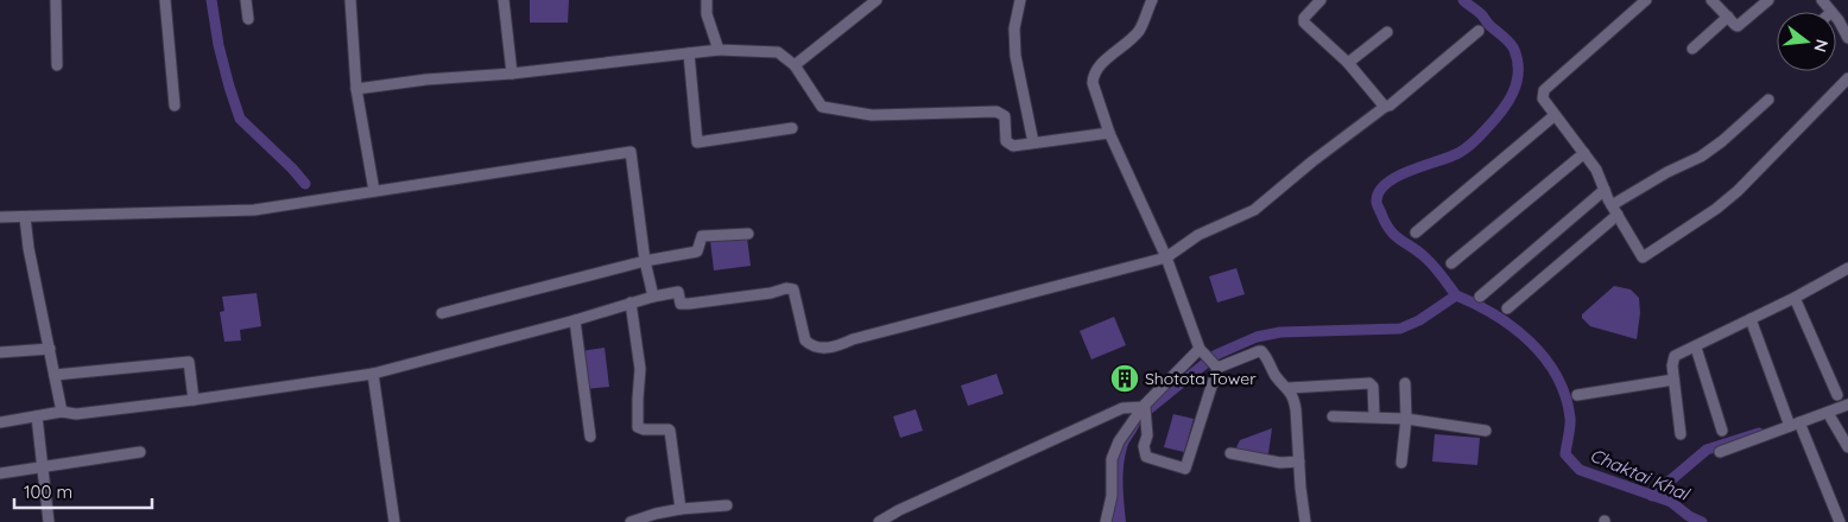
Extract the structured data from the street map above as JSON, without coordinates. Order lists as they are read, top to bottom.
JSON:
{
  "water": ["Chaktai Khal"],
  "places": {
    "building": ["Shotota Tower"]
  },
  "scale_bar": "100 m",
  "north": "right"
}
